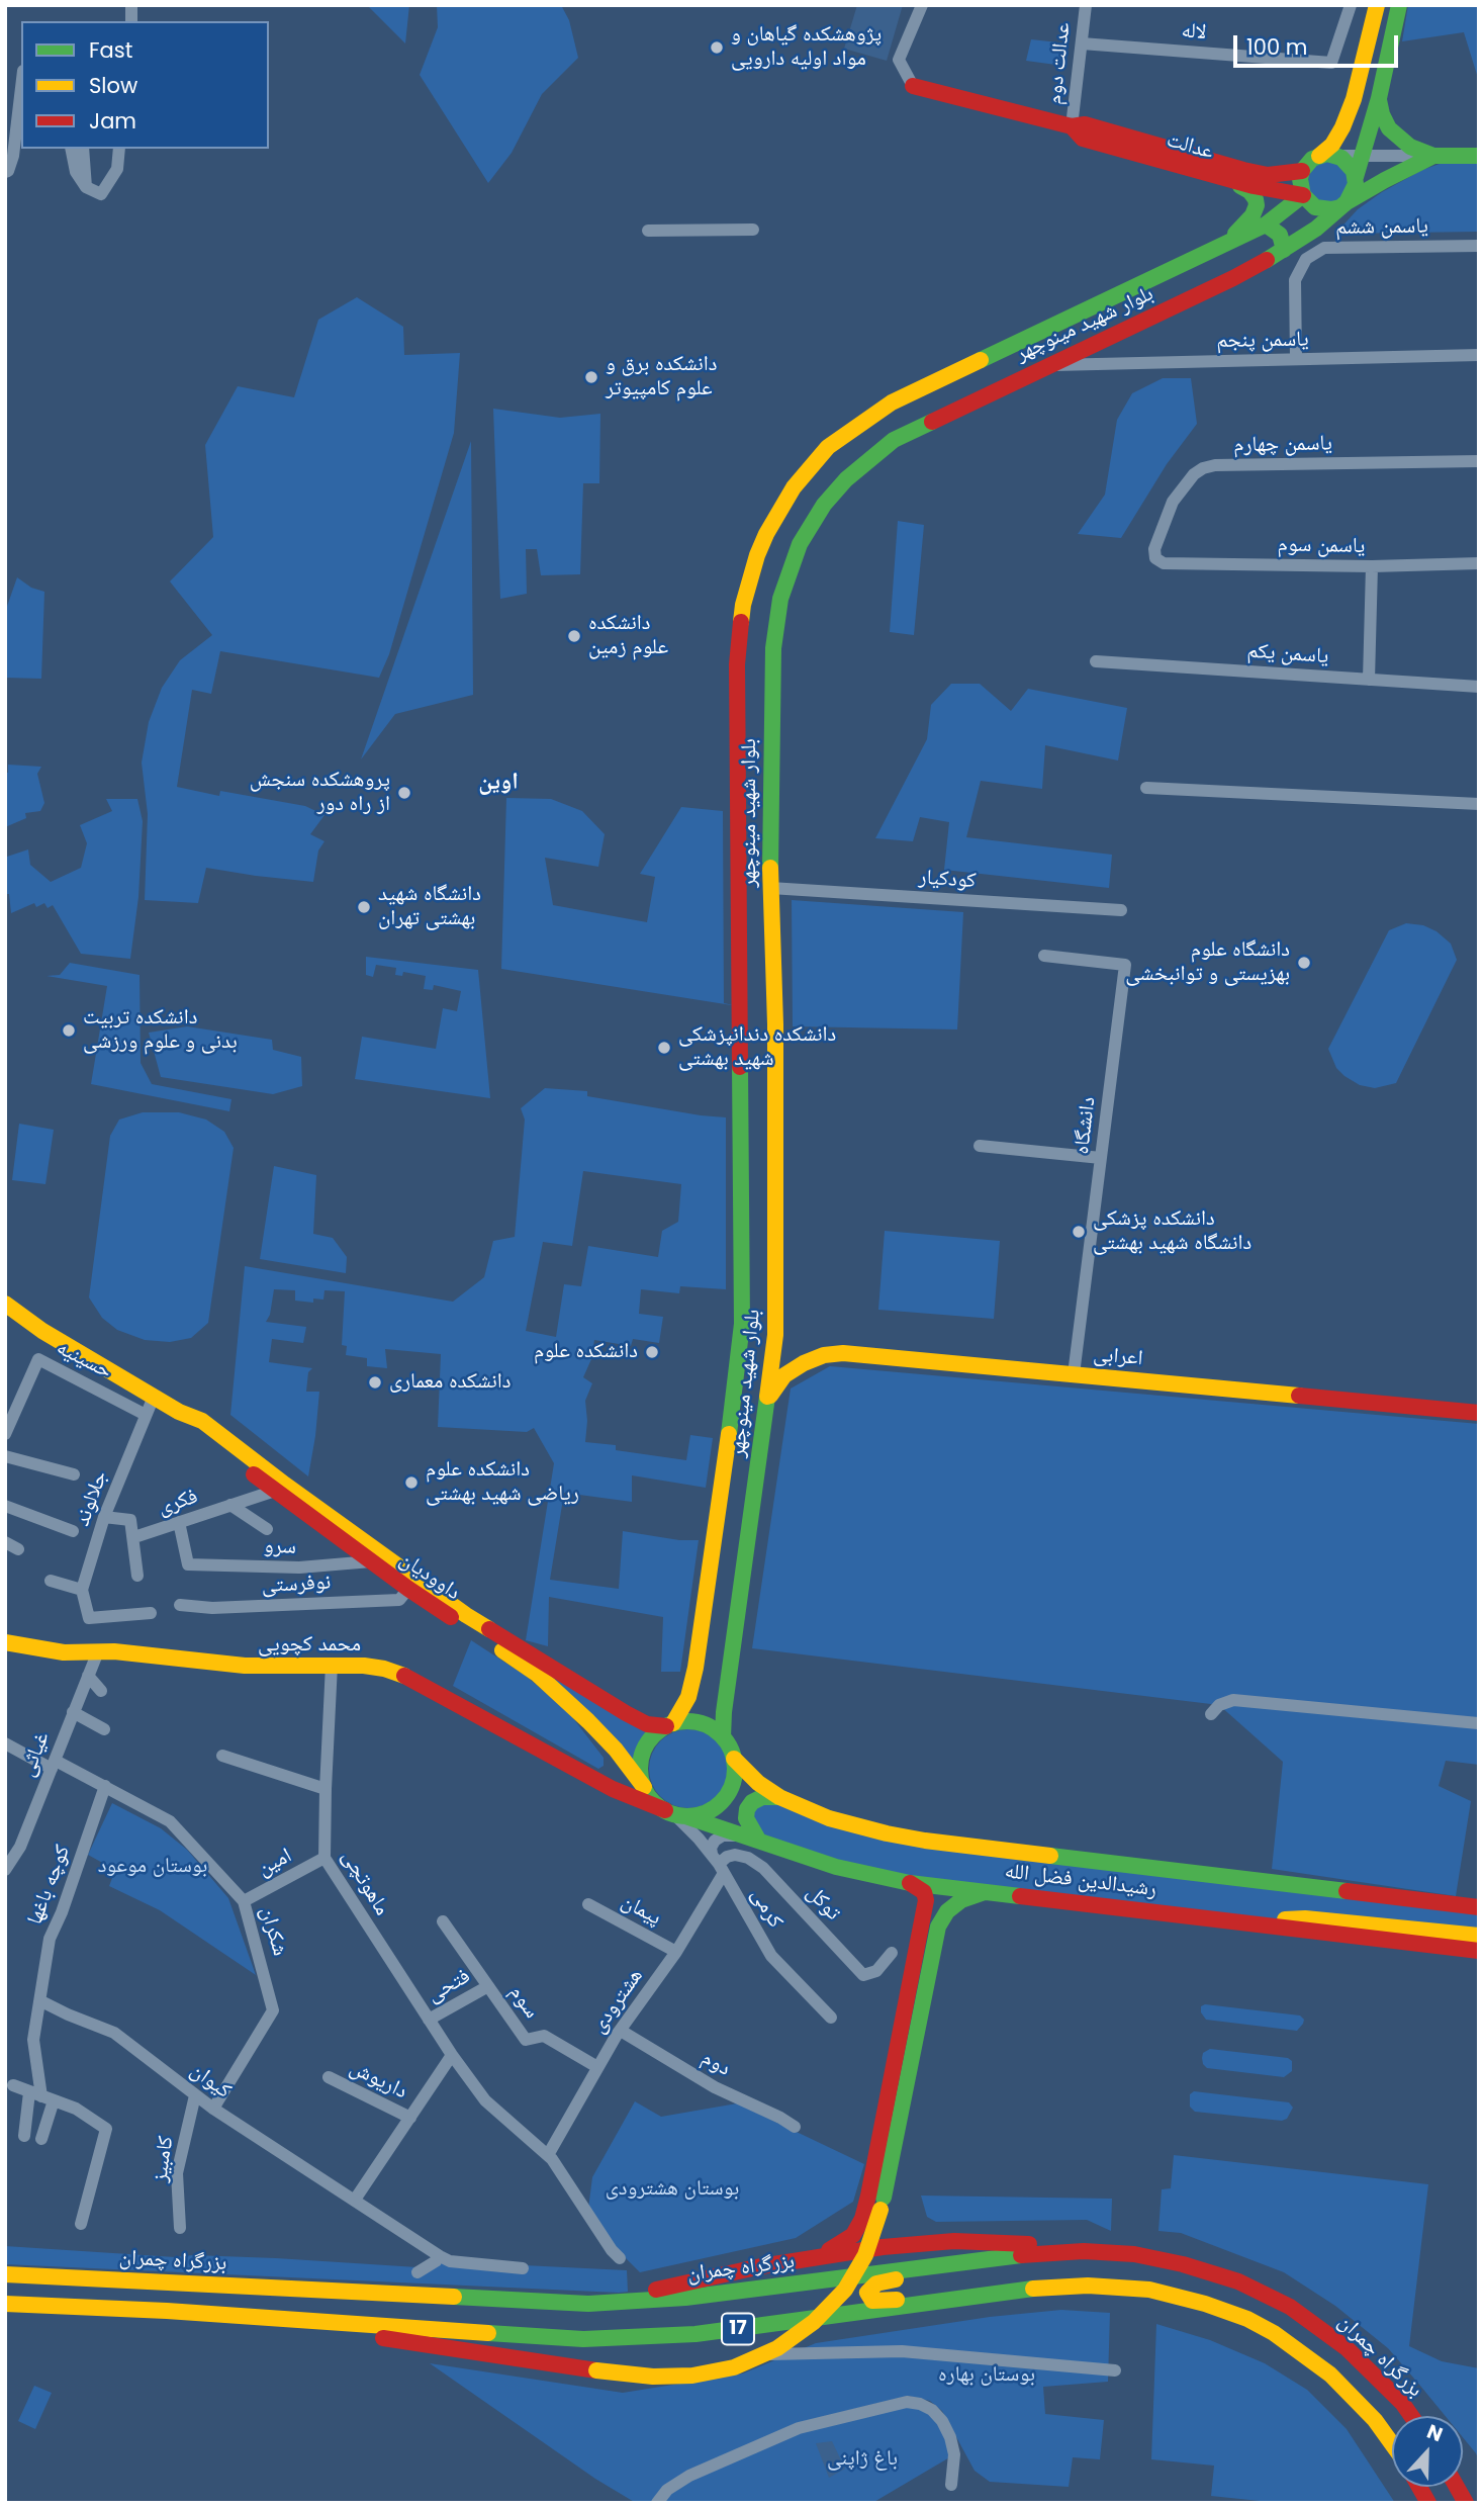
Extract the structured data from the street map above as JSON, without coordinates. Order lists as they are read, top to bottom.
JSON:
{
  "streets": {
    "main road": [
      "عدالت",
      "بلوار شهید مینوچهر",
      "اعرابی",
      "داوودیان",
      "محمد کچویی",
      "رشیدالدین فضل الله",
      "بزرگراه چمران",
      "17"
    ],
    "street": [
      "لاله",
      "عدالت دوم",
      "یاسمن ششم",
      "یاسمن پنجم",
      "یاسمن چهارم",
      "یاسمن سوم",
      "یاسمن یکم",
      "کودکیار",
      "دانشگاه",
      "حسینیه",
      "جلالوند",
      "فکری",
      "سرو",
      "نوفرستی",
      "غیاثی",
      "امین",
      "ماهوتچی",
      "کوچه باغها",
      "توکل",
      "کرمی",
      "پیمان",
      "شکران",
      "فتحی",
      "هشترودی",
      "سوم",
      "دوم",
      "داریوش",
      "کیوان",
      "کامبیز"
    ]
  },
  "crossings": [
    ["لاله", "عدالت دوم"],
    ["عدالت دوم", "عدالت"],
    ["عدالت", "بلوار شهید مینوچهر"],
    ["یاسمن ششم", "یاسمن پنجم"],
    ["بلوار شهید مینوچهر", "یاسمن پنجم"],
    ["بلوار شهید مینوچهر", "کودکیار"],
    ["بلوار شهید مینوچهر", "اعرابی"],
    ["بلوار شهید مینوچهر", "داوودیان"],
    ["بلوار شهید مینوچهر", "محمد کچویی"],
    ["بلوار شهید مینوچهر", "رشیدالدین فضل الله"],
    ["بلوار شهید مینوچهر", "کرمی"],
    ["یاسمن چهارم", "یاسمن سوم"],
    ["دانشگاه", "اعرابی"],
    ["حسینیه", "جلالوند"],
    ["جلالوند", "فکری"],
    ["جلالوند", "داوودیان"],
    ["فکری", "سرو"],
    ["فکری", "داوودیان"],
    ["سرو", "داوودیان"],
    ["داوودیان", "نوفرستی"],
    ["داوودیان", "محمد کچویی"],
    ["داوودیان", "رشیدالدین فضل الله"],
    ["داوودیان", "کرمی"],
    ["محمد کچویی", "غیاثی"],
    ["محمد کچویی", "رشیدالدین فضل الله"],
    ["محمد کچویی", "ماهوتچی"],
    ["محمد کچویی", "کرمی"],
    ["غیاثی", "شکران"],
    ["امین", "ماهوتچی"],
    ["امین", "شکران"],
    ["رشیدالدین فضل الله", "کرمی"],
    ["ماهوتچی", "فتحی"],
    ["ماهوتچی", "هشترودی"],
    ["کوچه باغها", "شکران"],
    ["کوچه باغها", "کیوان"],
    ["توکل", "کرمی"],
    ["توکل", "هشترودی"],
    ["کرمی", "هشترودی"],
    ["پیمان", "هشترودی"],
    ["شکران", "کیوان"],
    ["فتحی", "سوم"],
    ["هشترودی", "سوم"],
    ["هشترودی", "دوم"],
    ["کیوان", "کامبیز"]
  ],
  "districts": ["اوین"],
  "parks": [
    "بوستان موعود",
    "بوستان هشترودی",
    "بوستان بهاره",
    "باغ ژاپنی"
  ],
  "places": [
    "پژوهشکده گیاهان و مواد اولیه دارویی",
    "دانشکده برق و علوم کامپیوتر",
    "دانشکده علوم زمین",
    "پروهشکده سنجش از راه دور",
    "دانشگاه شهید بهشتی تهران",
    "دانشگاه علوم بهزیستی و توانبخشی",
    "دانشکده تربیت بدنی و علوم ورزشی",
    "دانشکده دندانپزشکی شهید بهشتی",
    "دانشکده پزشکی دانشگاه شهید بهشتی",
    "دانشکده علوم",
    "دانشکده معماری",
    "دانشکده علوم ریاضی شهید بهشتی"
  ],
  "legend": ["Fast", "Slow", "Jam"],
  "scale_bar": "100 m",
  "north": "top"
}
